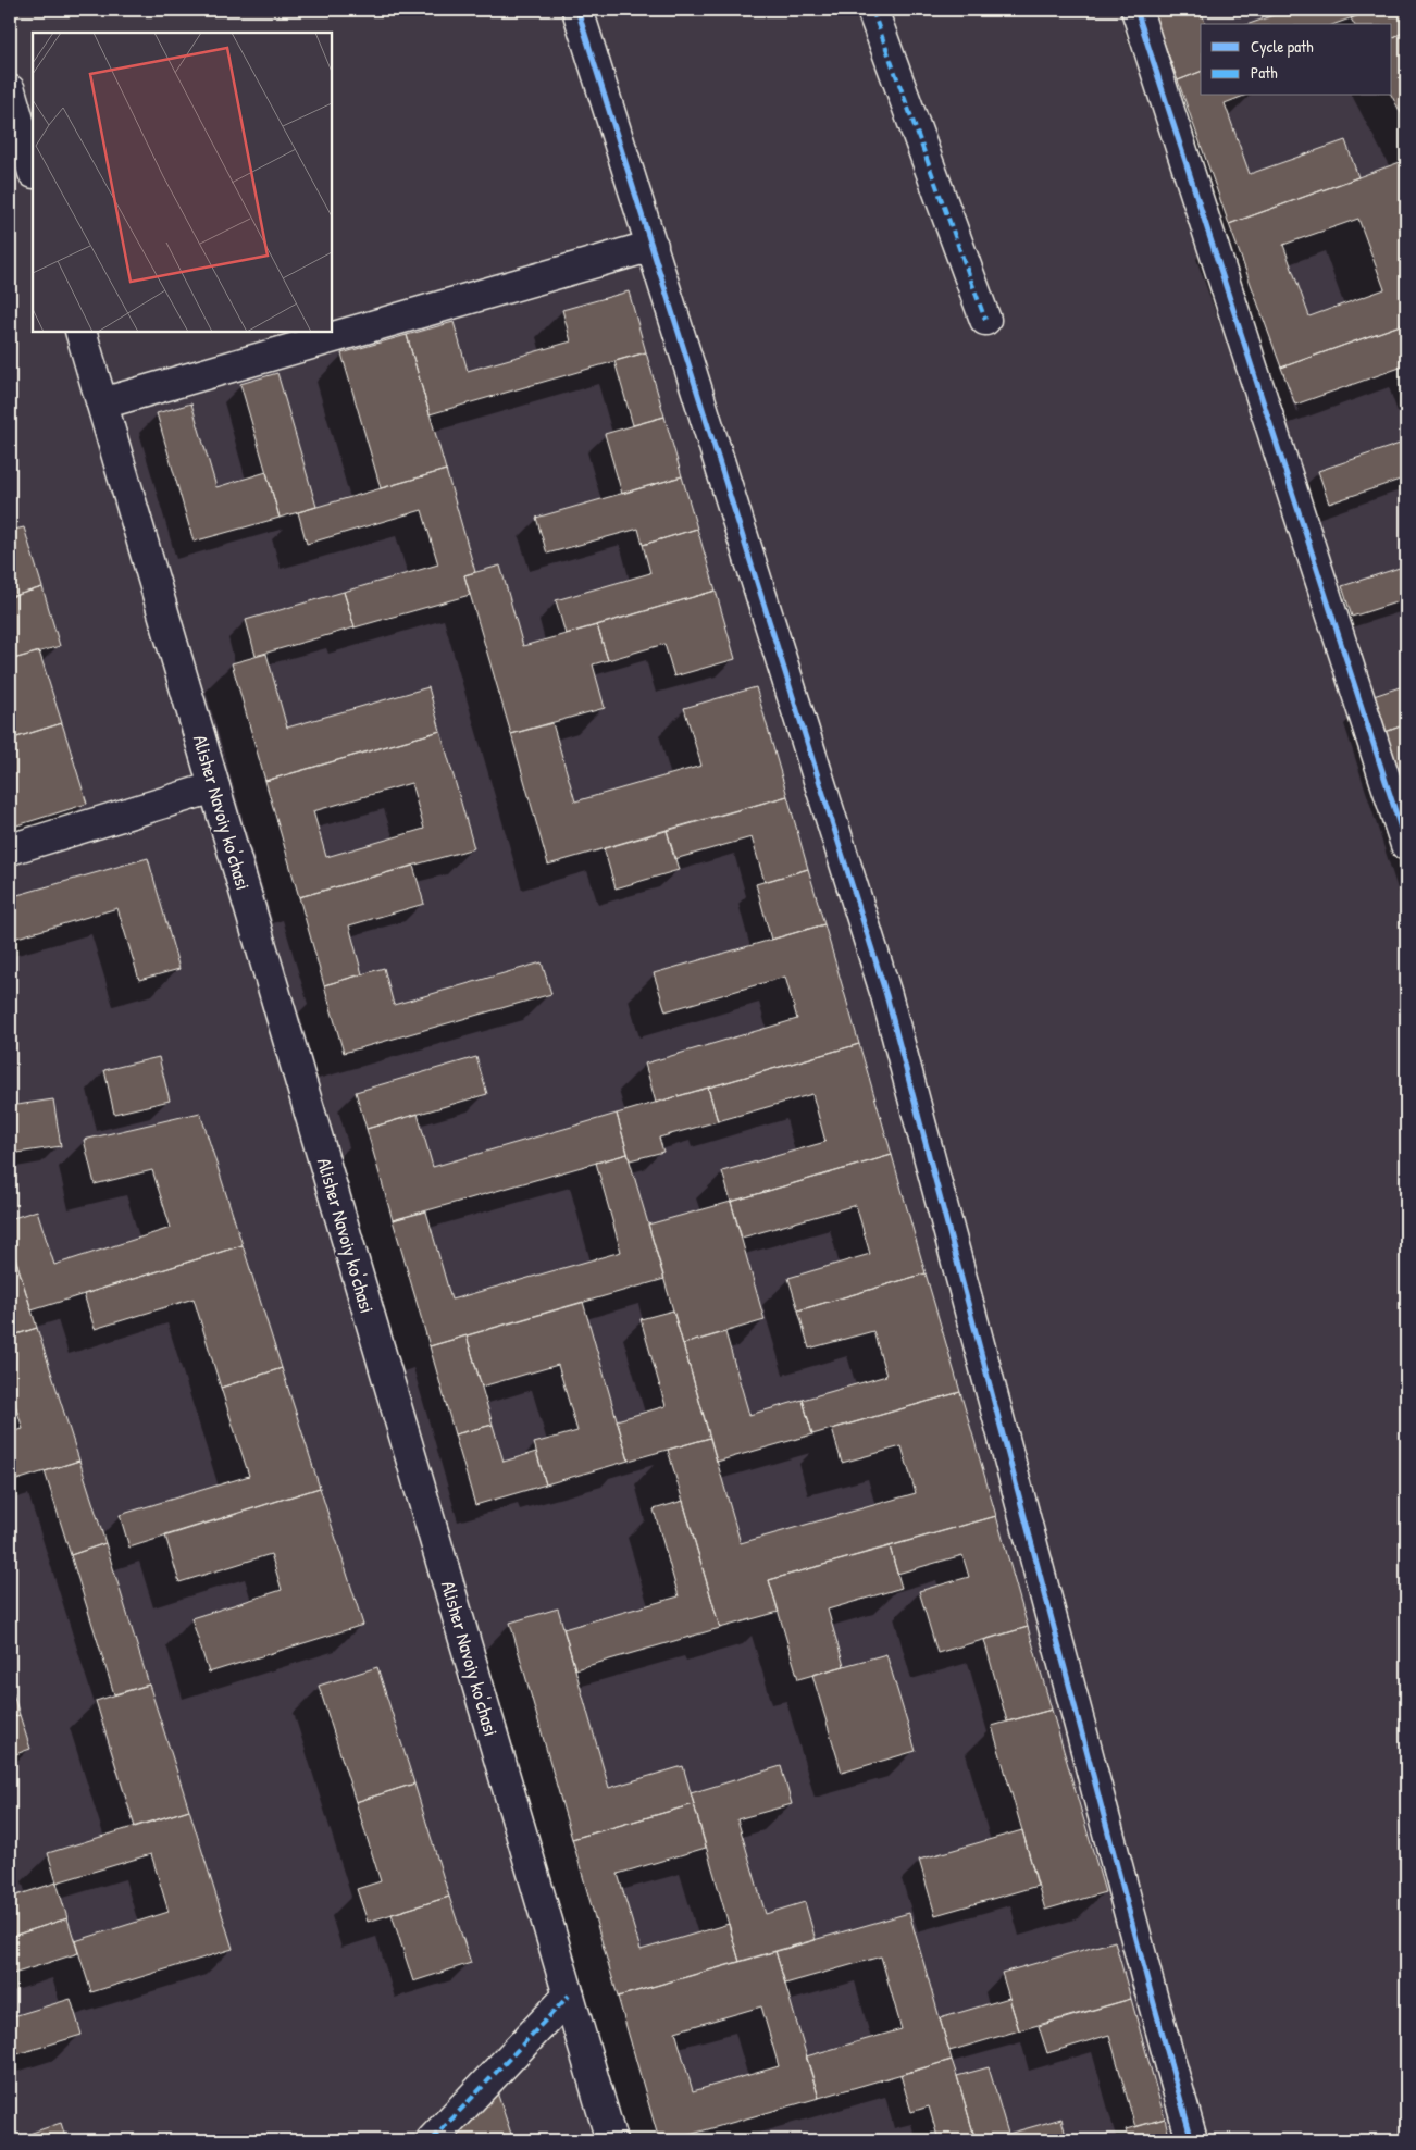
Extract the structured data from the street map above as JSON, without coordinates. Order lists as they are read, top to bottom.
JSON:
{
  "streets": {
    "street": ["Alisher Navoiy ko'chasi"]
  },
  "legend": ["Cycle path", "Path"]
}
